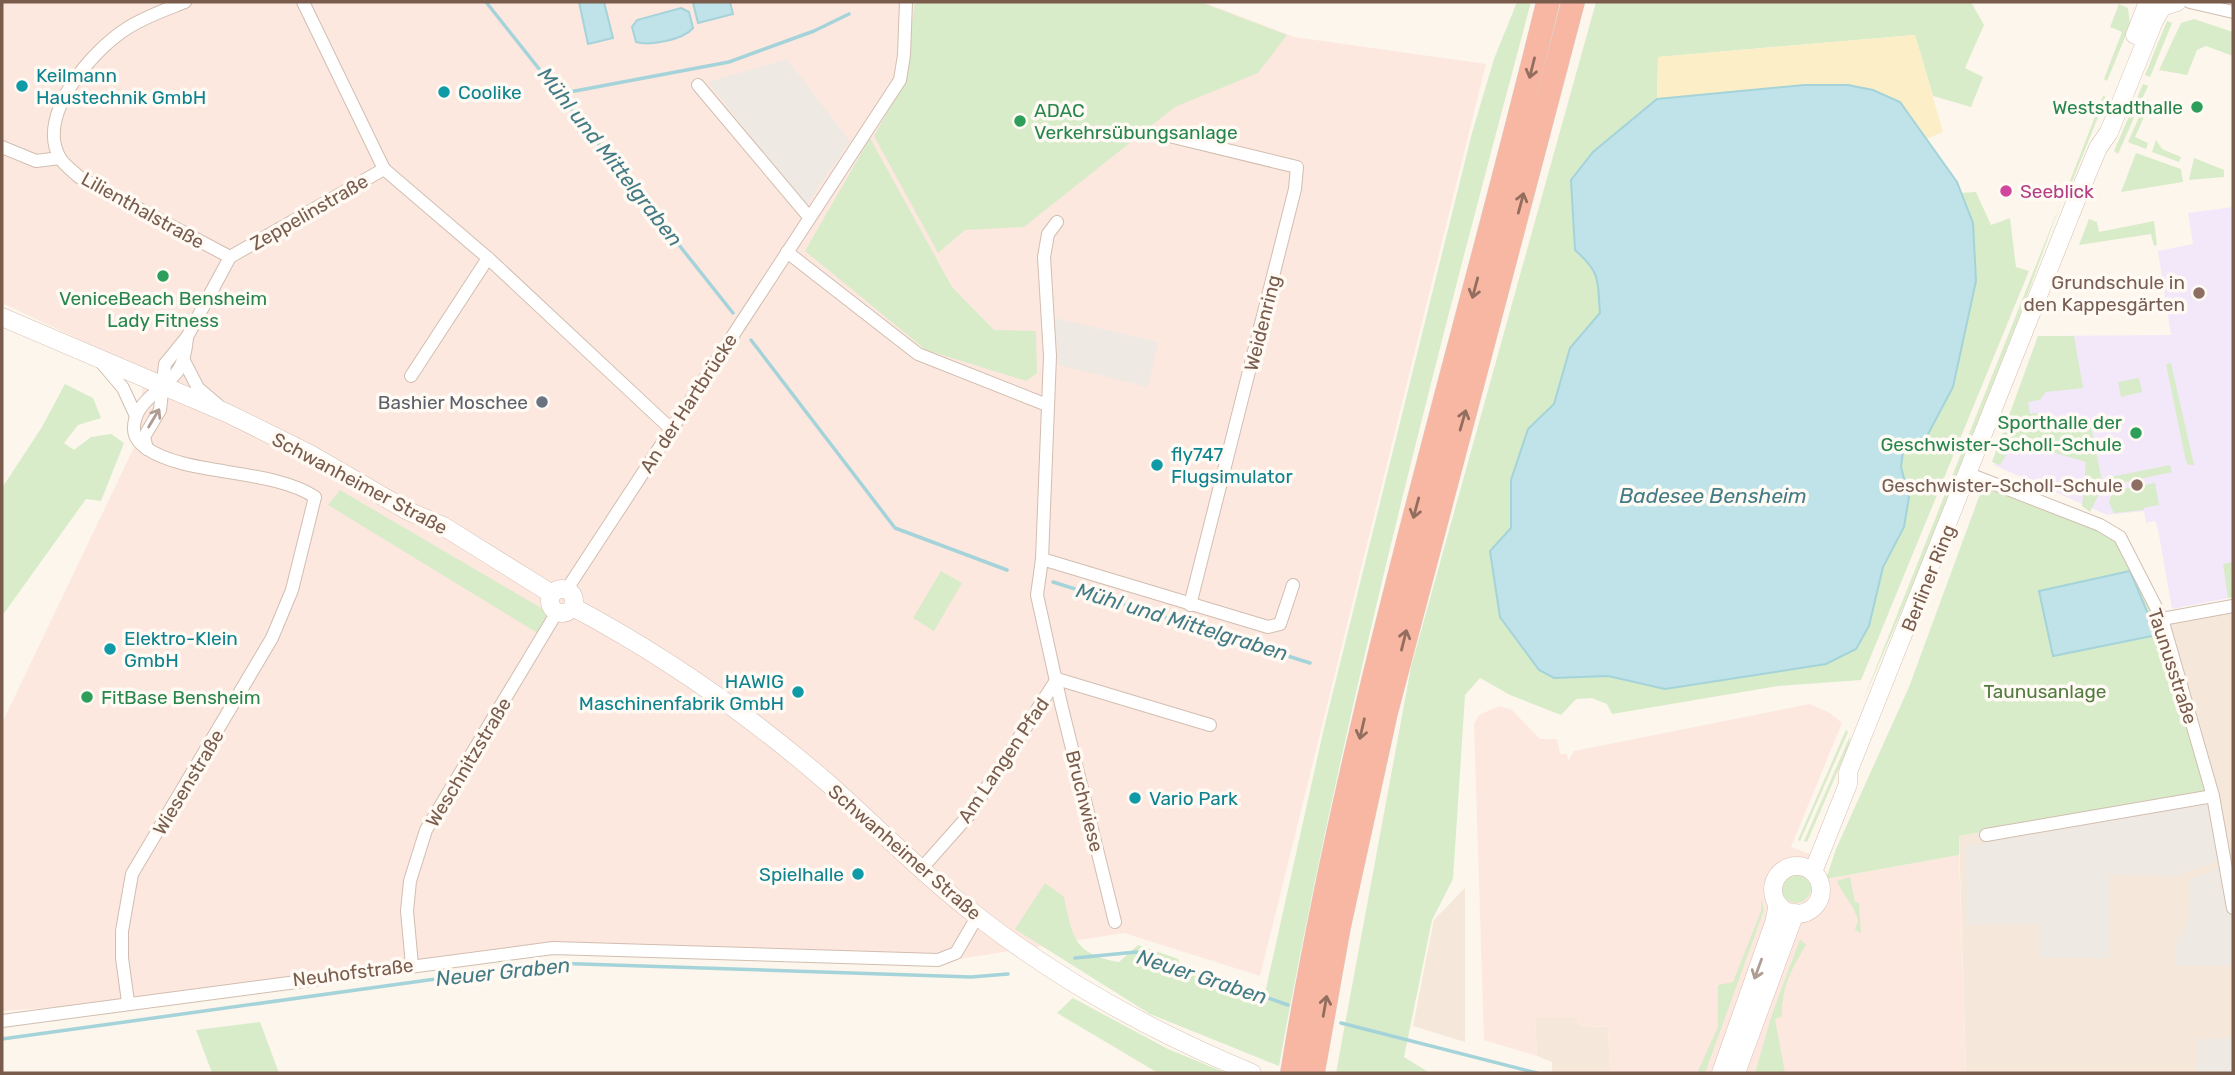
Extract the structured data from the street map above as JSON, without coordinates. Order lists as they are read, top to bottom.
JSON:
{
  "streets": {
    "main road": ["Schwanheimer Straße", "Berliner Ring"],
    "street": [
      "Lilienthalstraße",
      "Zeppelinstraße",
      "Weidenring",
      "An der Hartbrücke",
      "Taunusstraße",
      "Am Langen Pfad",
      "Weschnitzstraße",
      "Wiesenstraße",
      "Bruchwiese",
      "Neuhofstraße"
    ]
  },
  "crossings": [
    ["Lilienthalstraße", "Zeppelinstraße"],
    ["Zeppelinstraße", "An der Hartbrücke"],
    ["Zeppelinstraße", "Schwanheimer Straße"],
    ["An der Hartbrücke", "Schwanheimer Straße"],
    ["An der Hartbrücke", "Weschnitzstraße"],
    ["Schwanheimer Straße", "Am Langen Pfad"],
    ["Schwanheimer Straße", "Weschnitzstraße"],
    ["Schwanheimer Straße", "Neuhofstraße"],
    ["Berliner Ring", "Taunusstraße"],
    ["Am Langen Pfad", "Bruchwiese"],
    ["Weschnitzstraße", "Neuhofstraße"],
    ["Wiesenstraße", "Neuhofstraße"]
  ],
  "water": ["Mühl und Mittelgraben", "Badesee Bensheim", "Neuer Graben"],
  "parks": ["Taunusanlage"],
  "places": [
    "Keilmann Haustechnik GmbH",
    "Coolike",
    "Weststadthalle",
    "ADAC Verkehrsübungsanlage",
    "Seeblick",
    "VeniceBeach Bensheim Lady Fitness",
    "Grundschule in den Kappesgärten",
    "Bashier Moschee",
    "Sporthalle der Geschwister-Scholl-Schule",
    "fly747 Flugsimulator",
    "Geschwister-Scholl-Schule",
    "Elektro-Klein GmbH",
    "HAWIG Maschinenfabrik GmbH",
    "FitBase Bensheim",
    "Vario Park",
    "Spielhalle"
  ]
}
